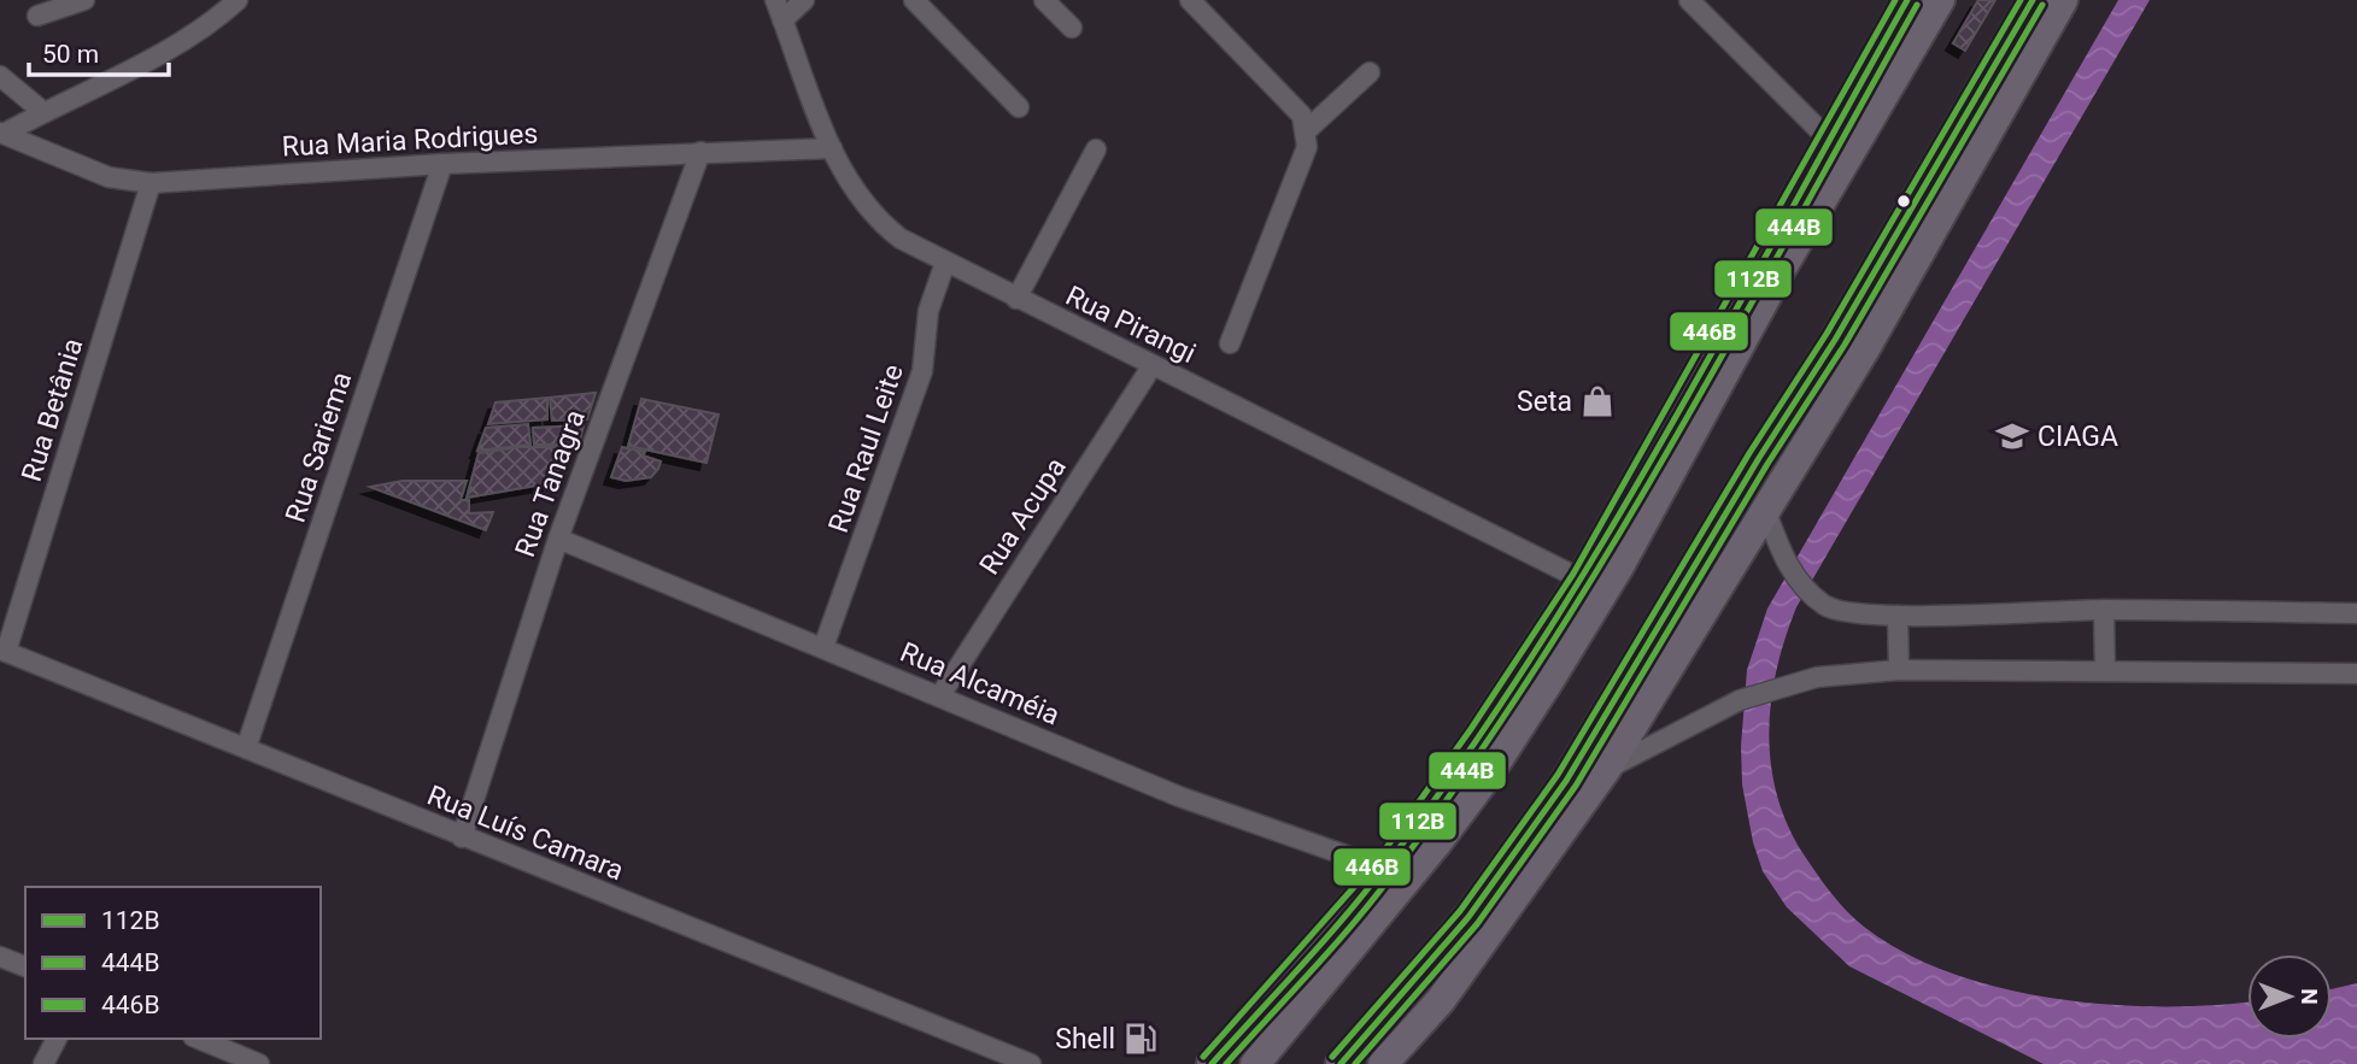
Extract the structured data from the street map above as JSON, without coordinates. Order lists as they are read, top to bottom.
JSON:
{
  "streets": {
    "street": [
      "Rua Maria Rodrigues",
      "Rua Pirangi",
      "Rua Betânia",
      "Rua Sariema",
      "Rua Raul Leite",
      "Rua Tanagra",
      "Rua Acupa",
      "Rua Alcaméia",
      "Rua Luís Camara"
    ]
  },
  "crossings": [
    ["Rua Maria Rodrigues", "Rua Pirangi"],
    ["Rua Maria Rodrigues", "Rua Betânia"],
    ["Rua Maria Rodrigues", "Rua Sariema"],
    ["Rua Maria Rodrigues", "Rua Tanagra"],
    ["Rua Pirangi", "Rua Raul Leite"],
    ["Rua Pirangi", "Rua Acupa"],
    ["Rua Betânia", "Rua Luís Camara"],
    ["Rua Sariema", "Rua Luís Camara"],
    ["Rua Raul Leite", "Rua Alcaméia"],
    ["Rua Tanagra", "Rua Alcaméia"],
    ["Rua Tanagra", "Rua Luís Camara"],
    ["Rua Acupa", "Rua Alcaméia"]
  ],
  "places": {
    "shop": ["Seta"],
    "school or university": ["CIAGA"],
    "fuel station": ["Shell"]
  },
  "lines": ["transit line 112B", "transit line 446B", "transit line 444B"],
  "legend": ["112B", "444B", "446B"],
  "scale_bar": "50 m",
  "north": "right"
}
